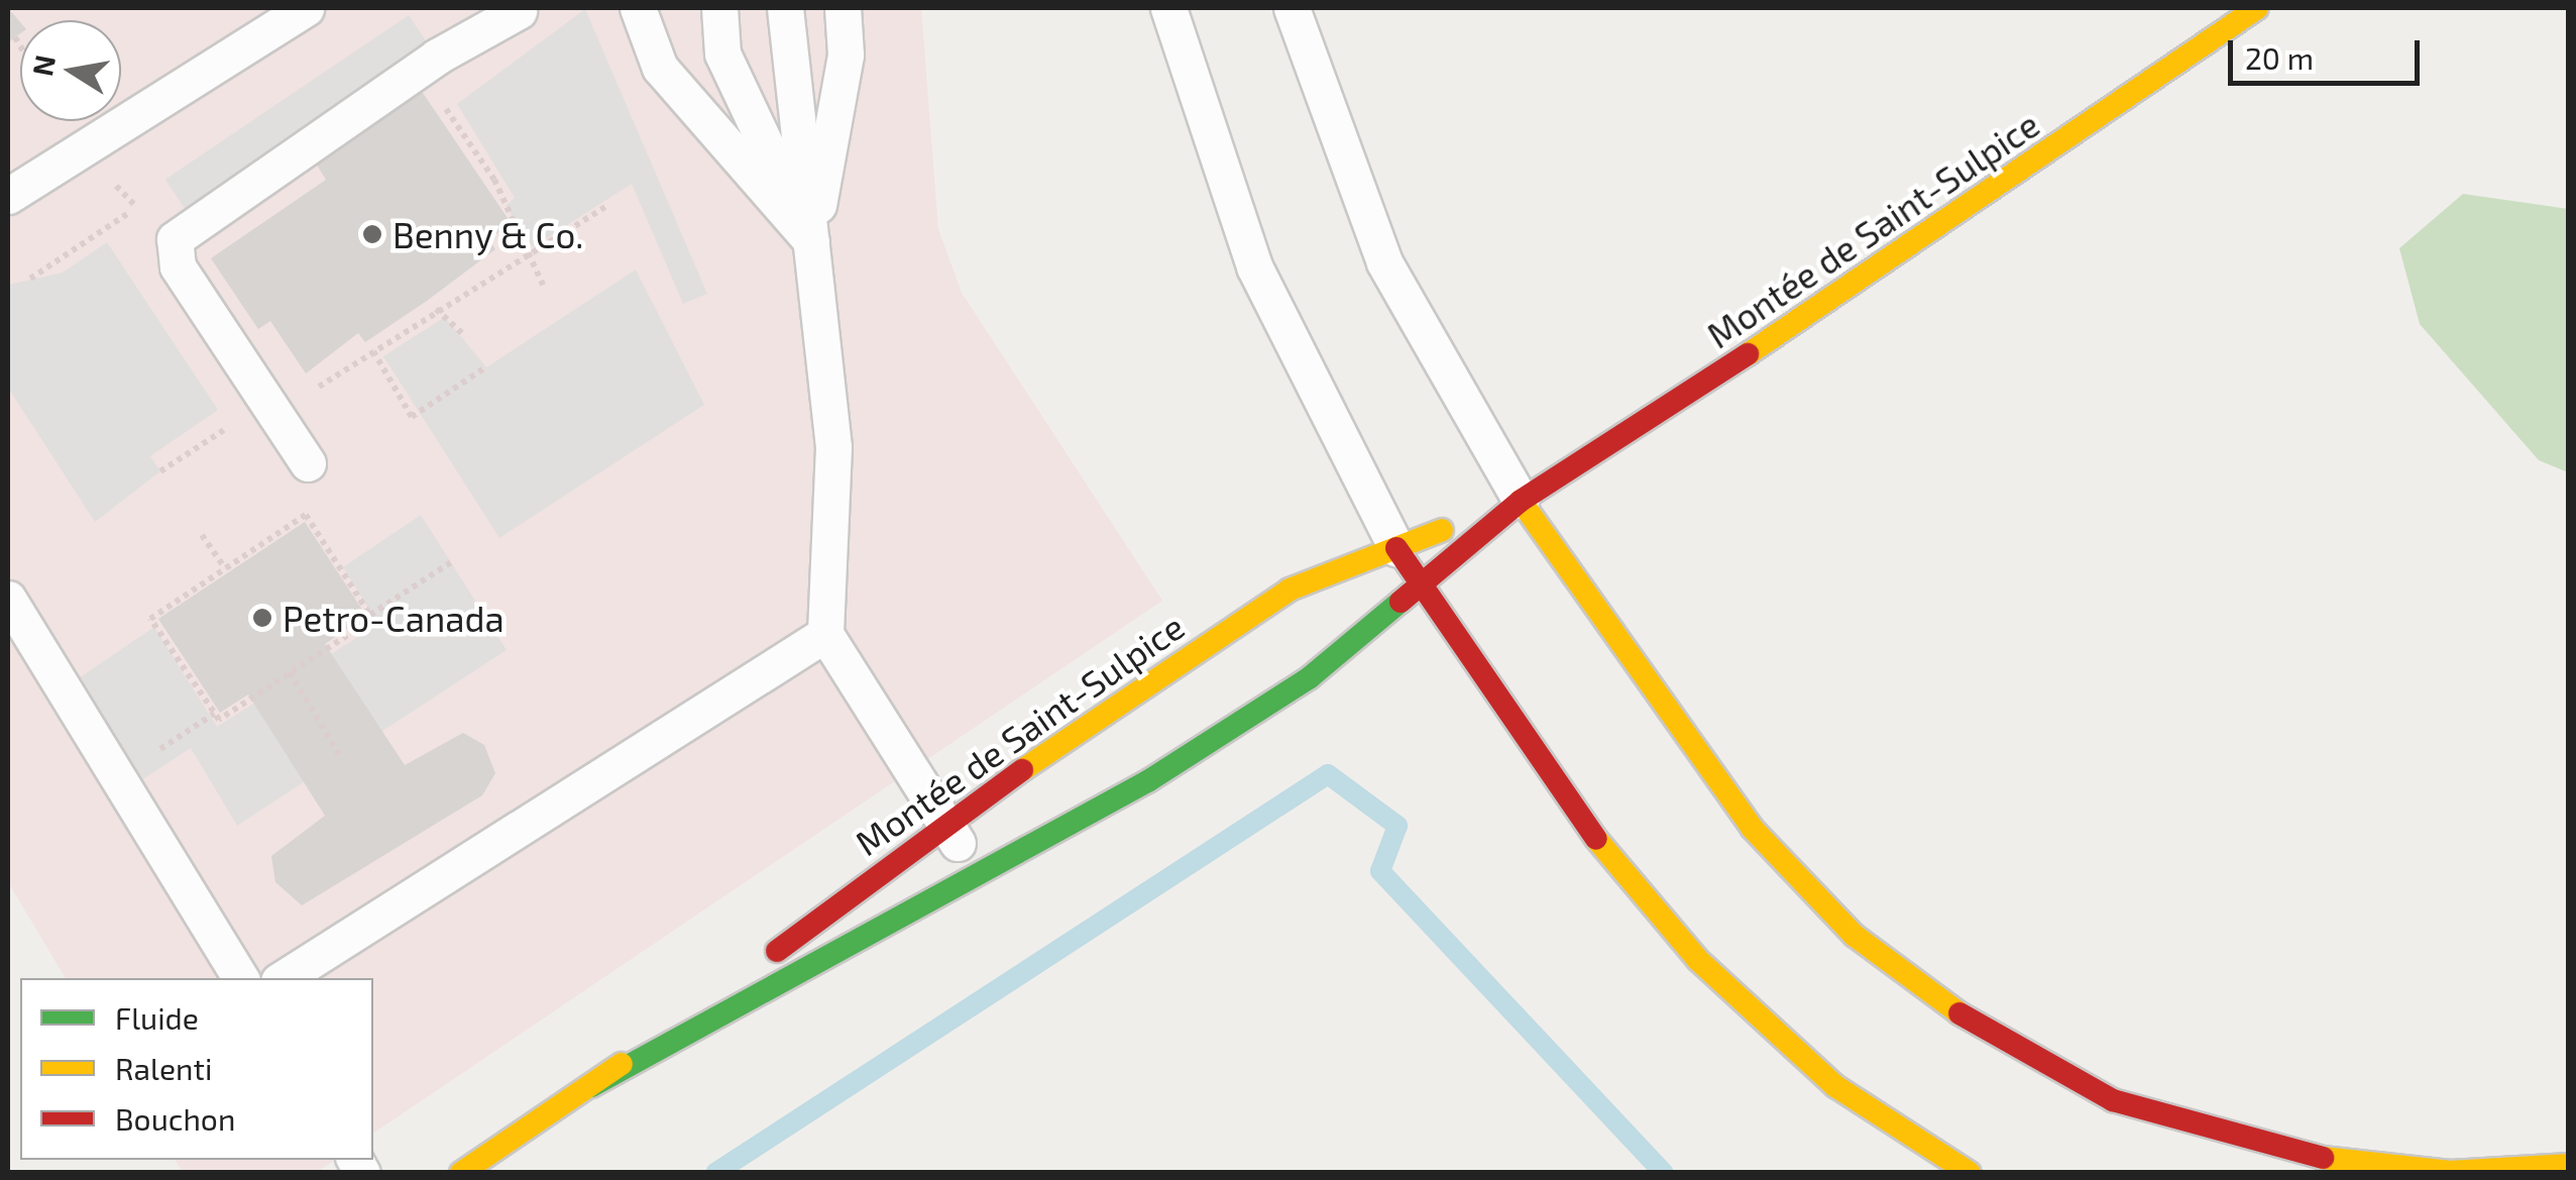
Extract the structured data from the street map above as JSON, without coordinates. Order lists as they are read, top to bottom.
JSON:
{
  "streets": {
    "main road": ["Montée de Saint-Sulpice"]
  },
  "places": ["Benny & Co.", "Petro-Canada"],
  "legend": ["Fluide", "Ralenti", "Bouchon"],
  "scale_bar": "20 m",
  "north": "left"
}
